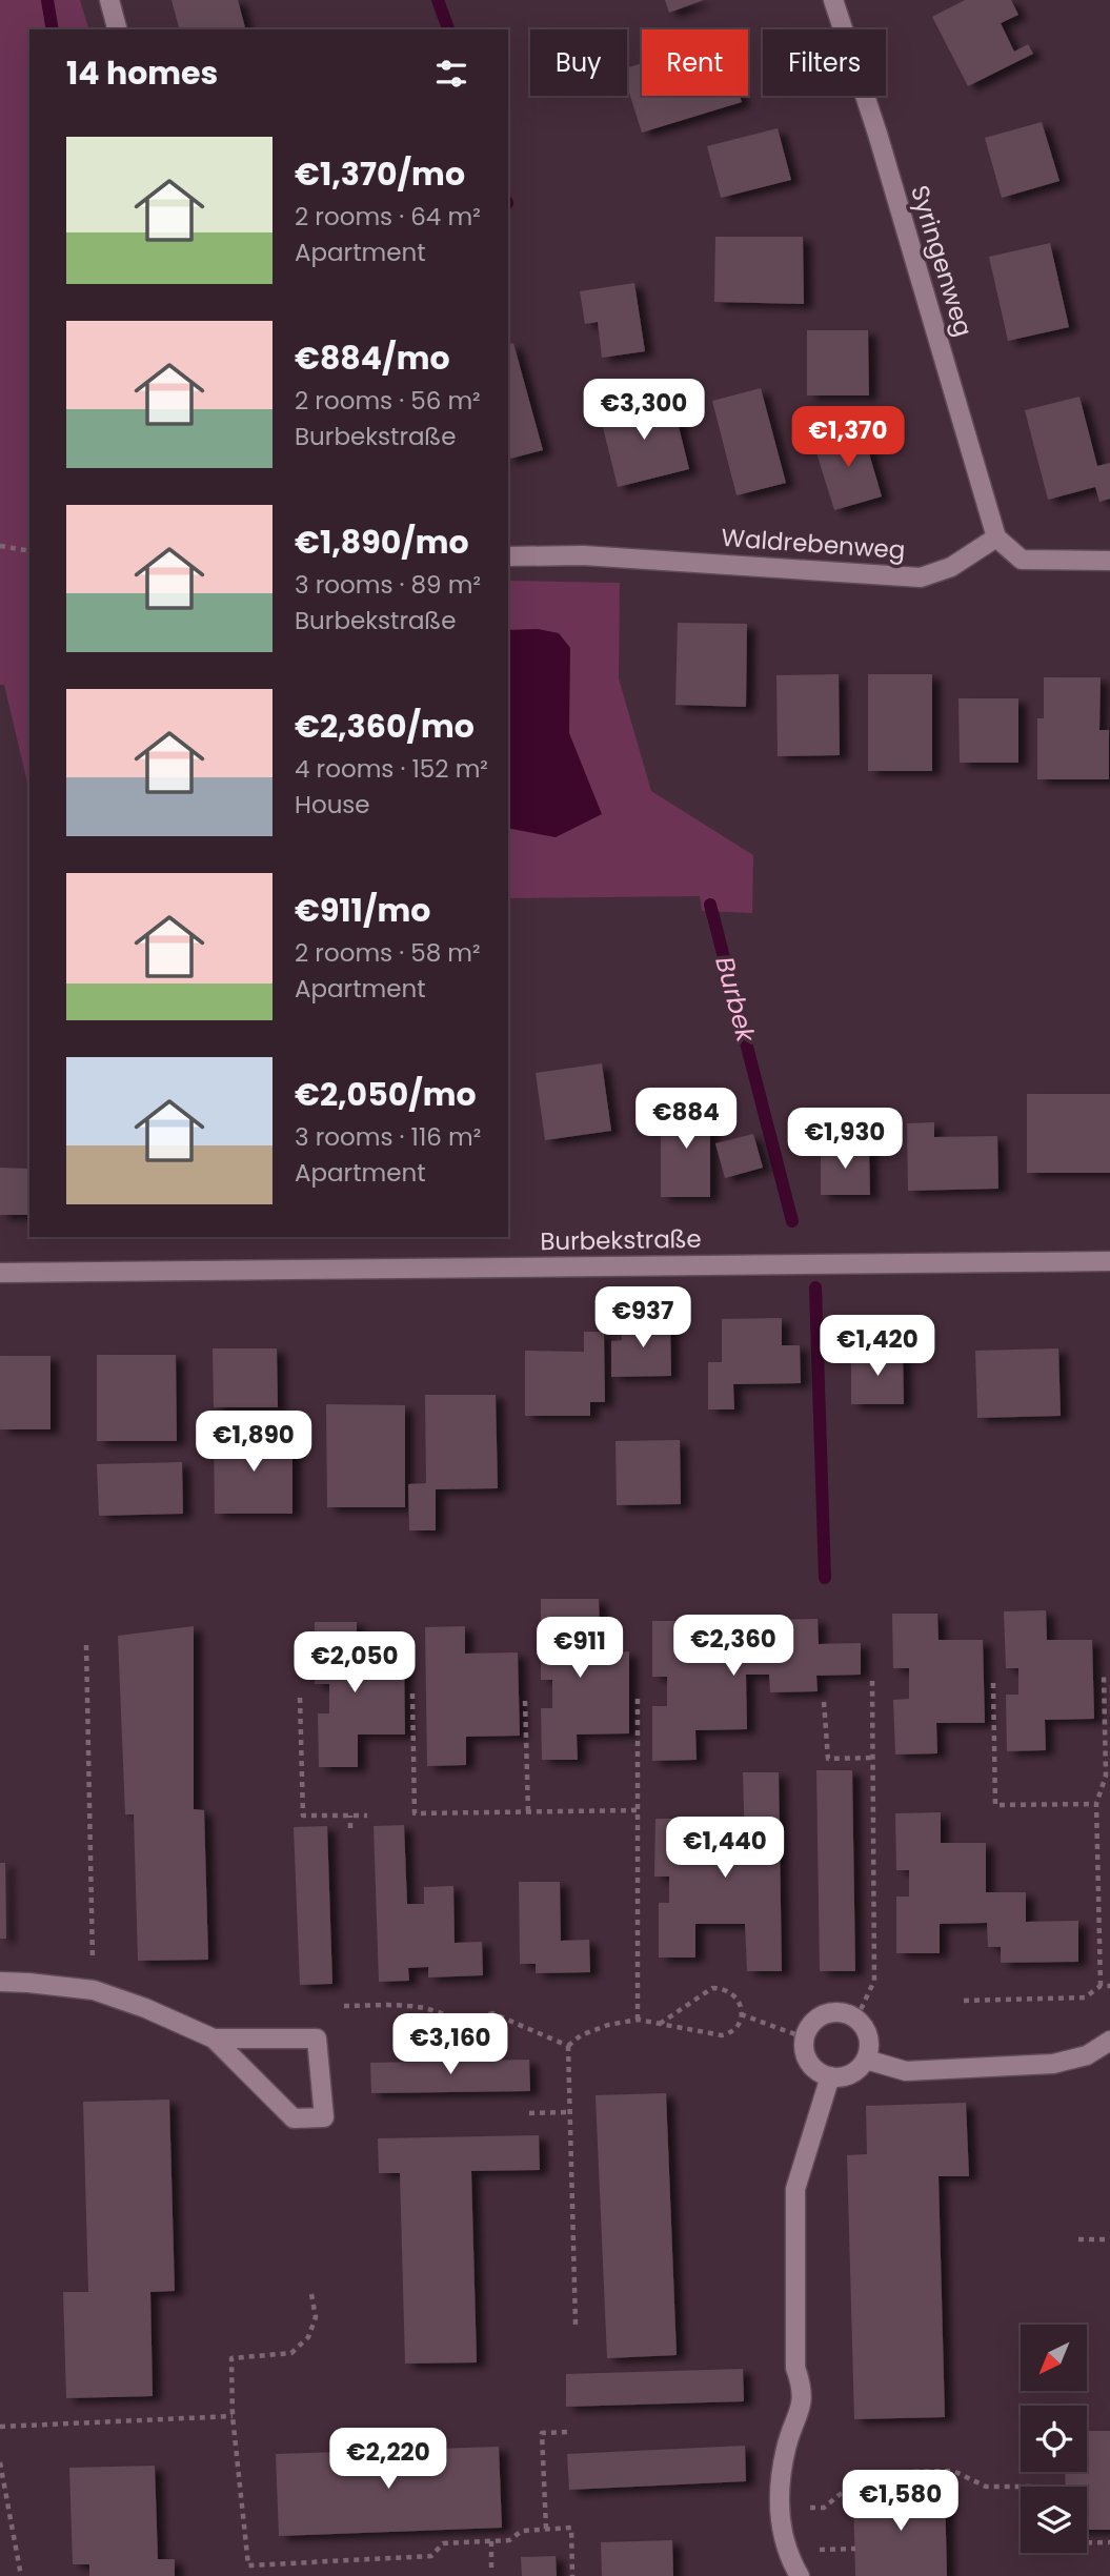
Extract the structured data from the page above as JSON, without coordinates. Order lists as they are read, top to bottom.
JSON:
{
  "streets": {
    "street": ["Syringenweg", "Waldrebenweg", "Burbekstraße"]
  },
  "crossings": [
    ["Syringenweg", "Waldrebenweg"]
  ],
  "water": ["Burbek"],
  "north": "bottom left",
  "page": {
    "chip": ["Buy", "Rent", "Filters"],
    "heading": "14 homes",
    "list": [
      {
        "name": "€1,370/mo",
        "note": "2 rooms · 64 m² · Apartment"
      },
      {
        "name": "€884/mo",
        "note": "2 rooms · 56 m² · Burbekstraße"
      },
      {
        "name": "€1,890/mo",
        "note": "3 rooms · 89 m² · Burbekstraße"
      },
      {
        "name": "€2,360/mo",
        "note": "4 rooms · 152 m² · House"
      },
      {
        "name": "€911/mo",
        "note": "2 rooms · 58 m² · Apartment"
      },
      {
        "name": "€2,050/mo",
        "note": "3 rooms · 116 m² · Apartment"
      }
    ],
    "price": [
      "€3,300",
      "€1,370",
      "€884",
      "€1,930",
      "€937",
      "€1,420",
      "€1,890",
      "€2,360",
      "€911",
      "€2,050",
      "€1,440",
      "€3,160",
      "€2,220",
      "€1,580"
    ]
  }
}
